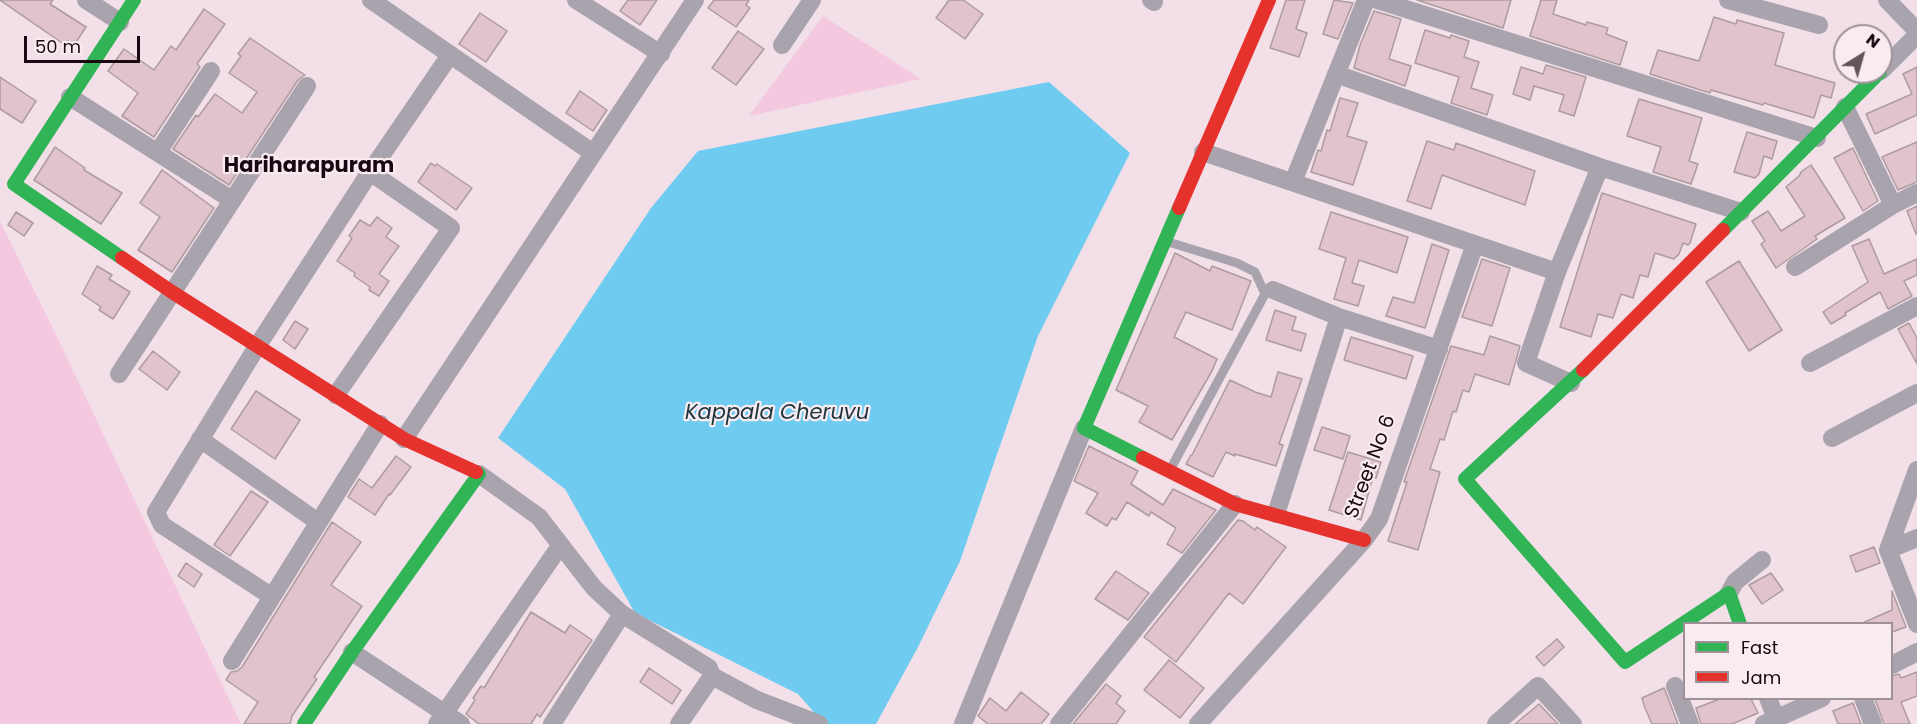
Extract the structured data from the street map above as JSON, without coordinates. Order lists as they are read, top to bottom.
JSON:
{
  "streets": {
    "street": ["Street No 6"]
  },
  "districts": ["Hariharapuram"],
  "water": ["Kappala Cheruvu"],
  "legend": ["Fast", "Jam"],
  "scale_bar": "50 m",
  "north": "top right"
}
